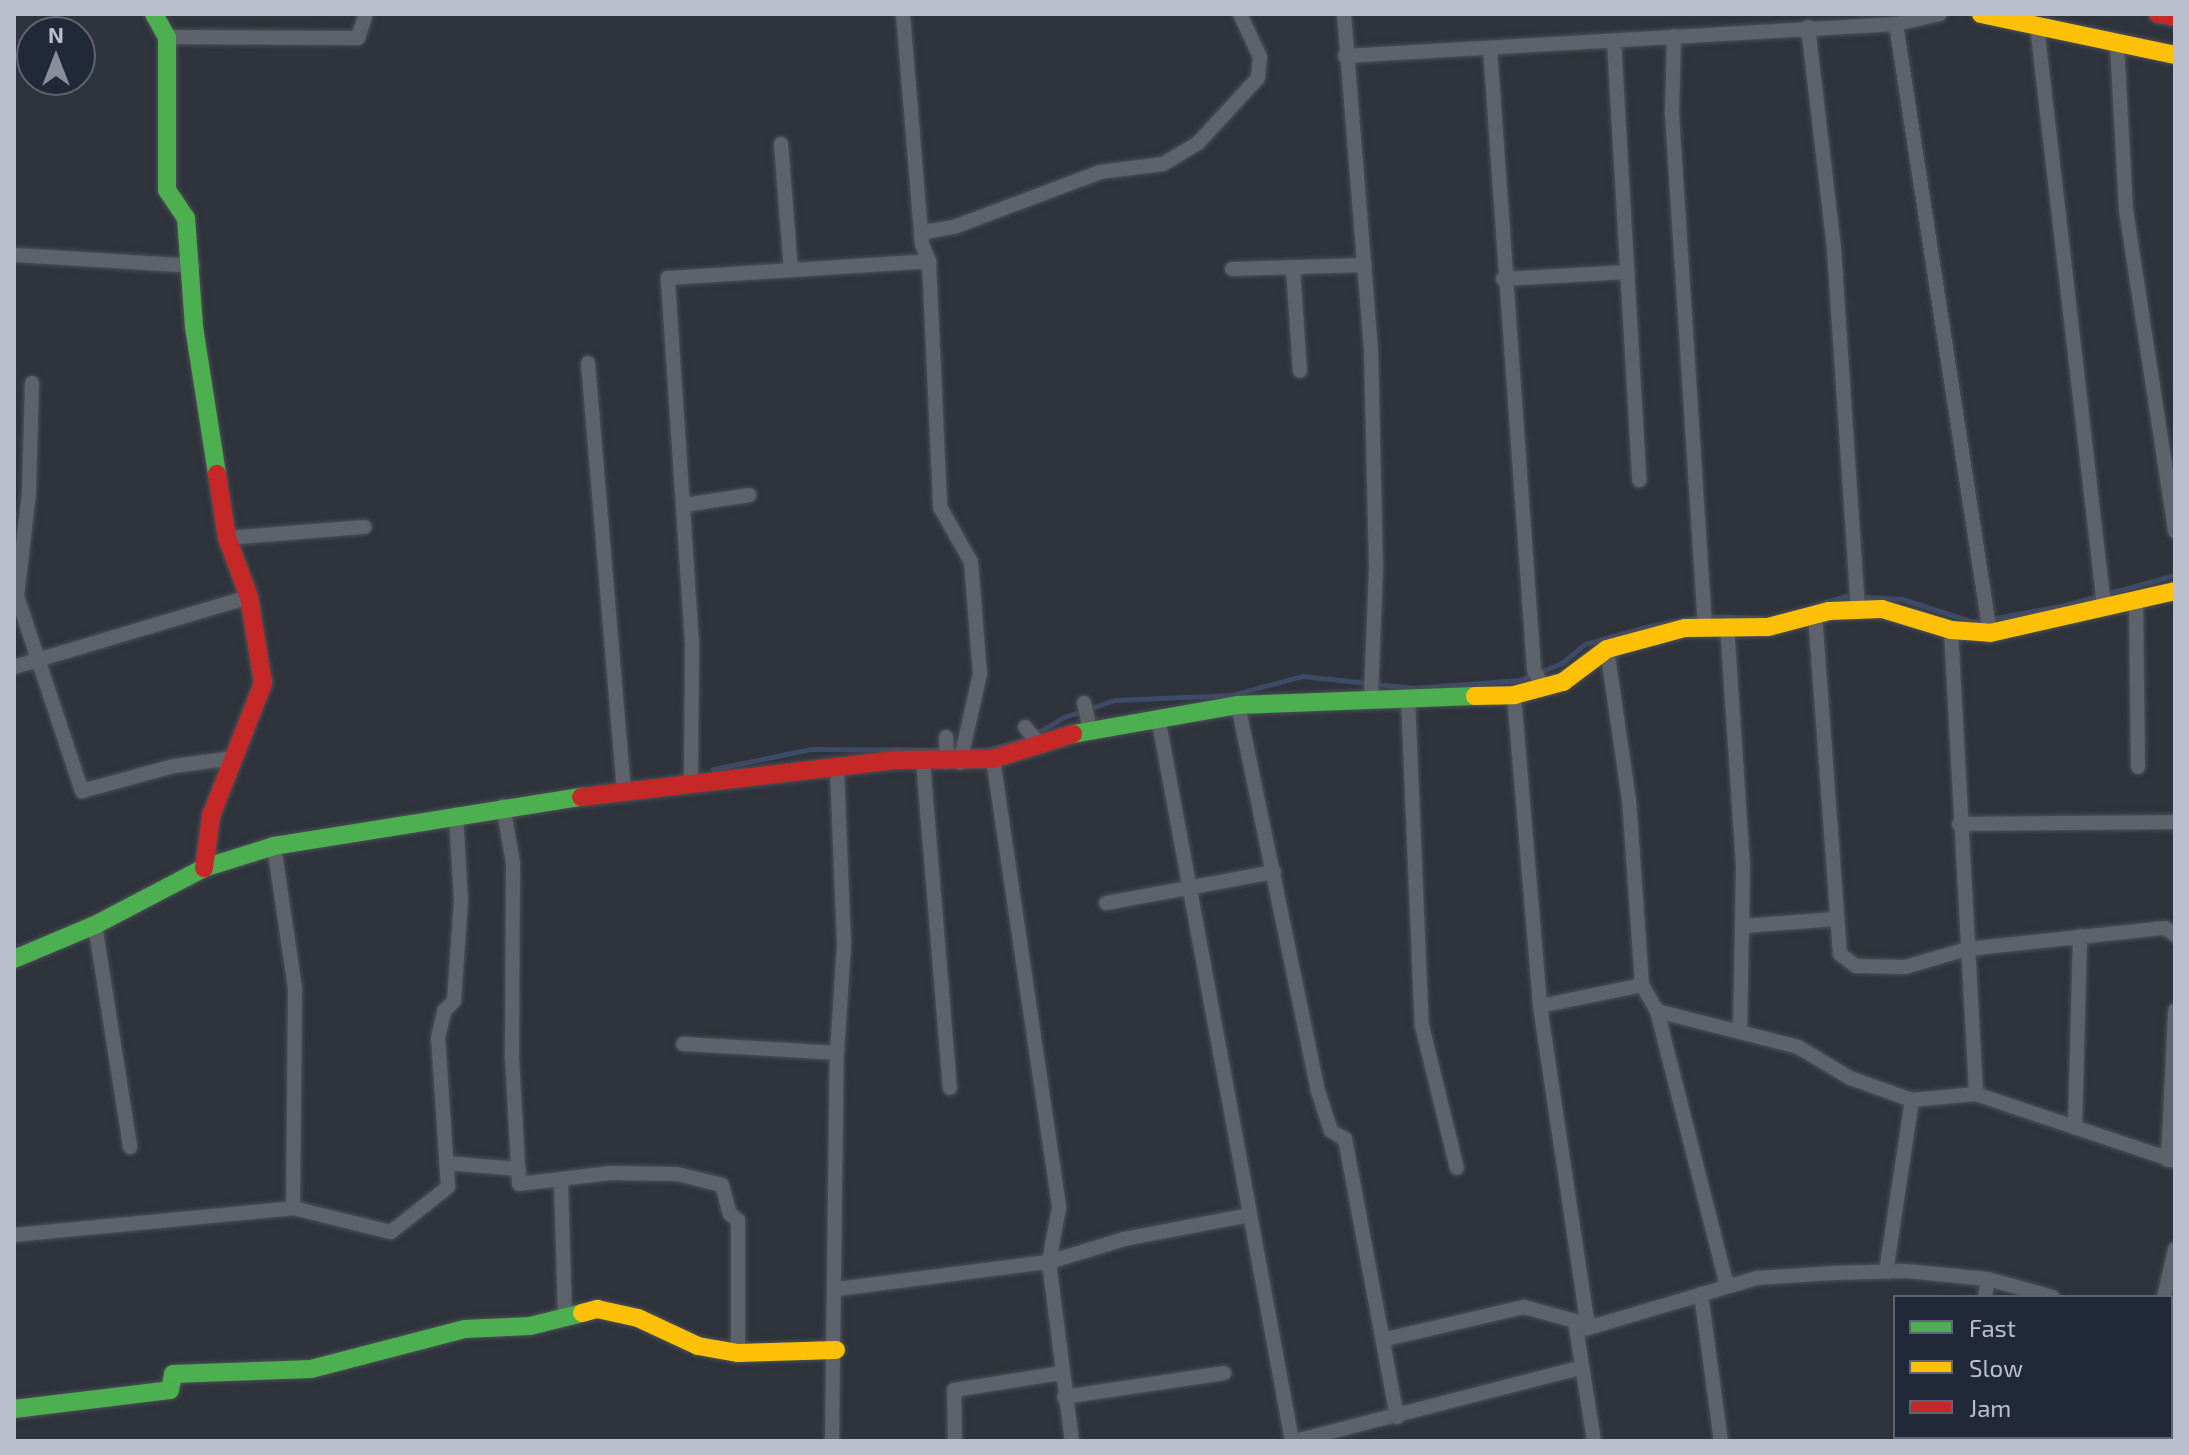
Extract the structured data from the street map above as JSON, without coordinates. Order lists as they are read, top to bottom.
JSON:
{
  "legend": ["Fast", "Slow", "Jam"],
  "north": "top"
}
